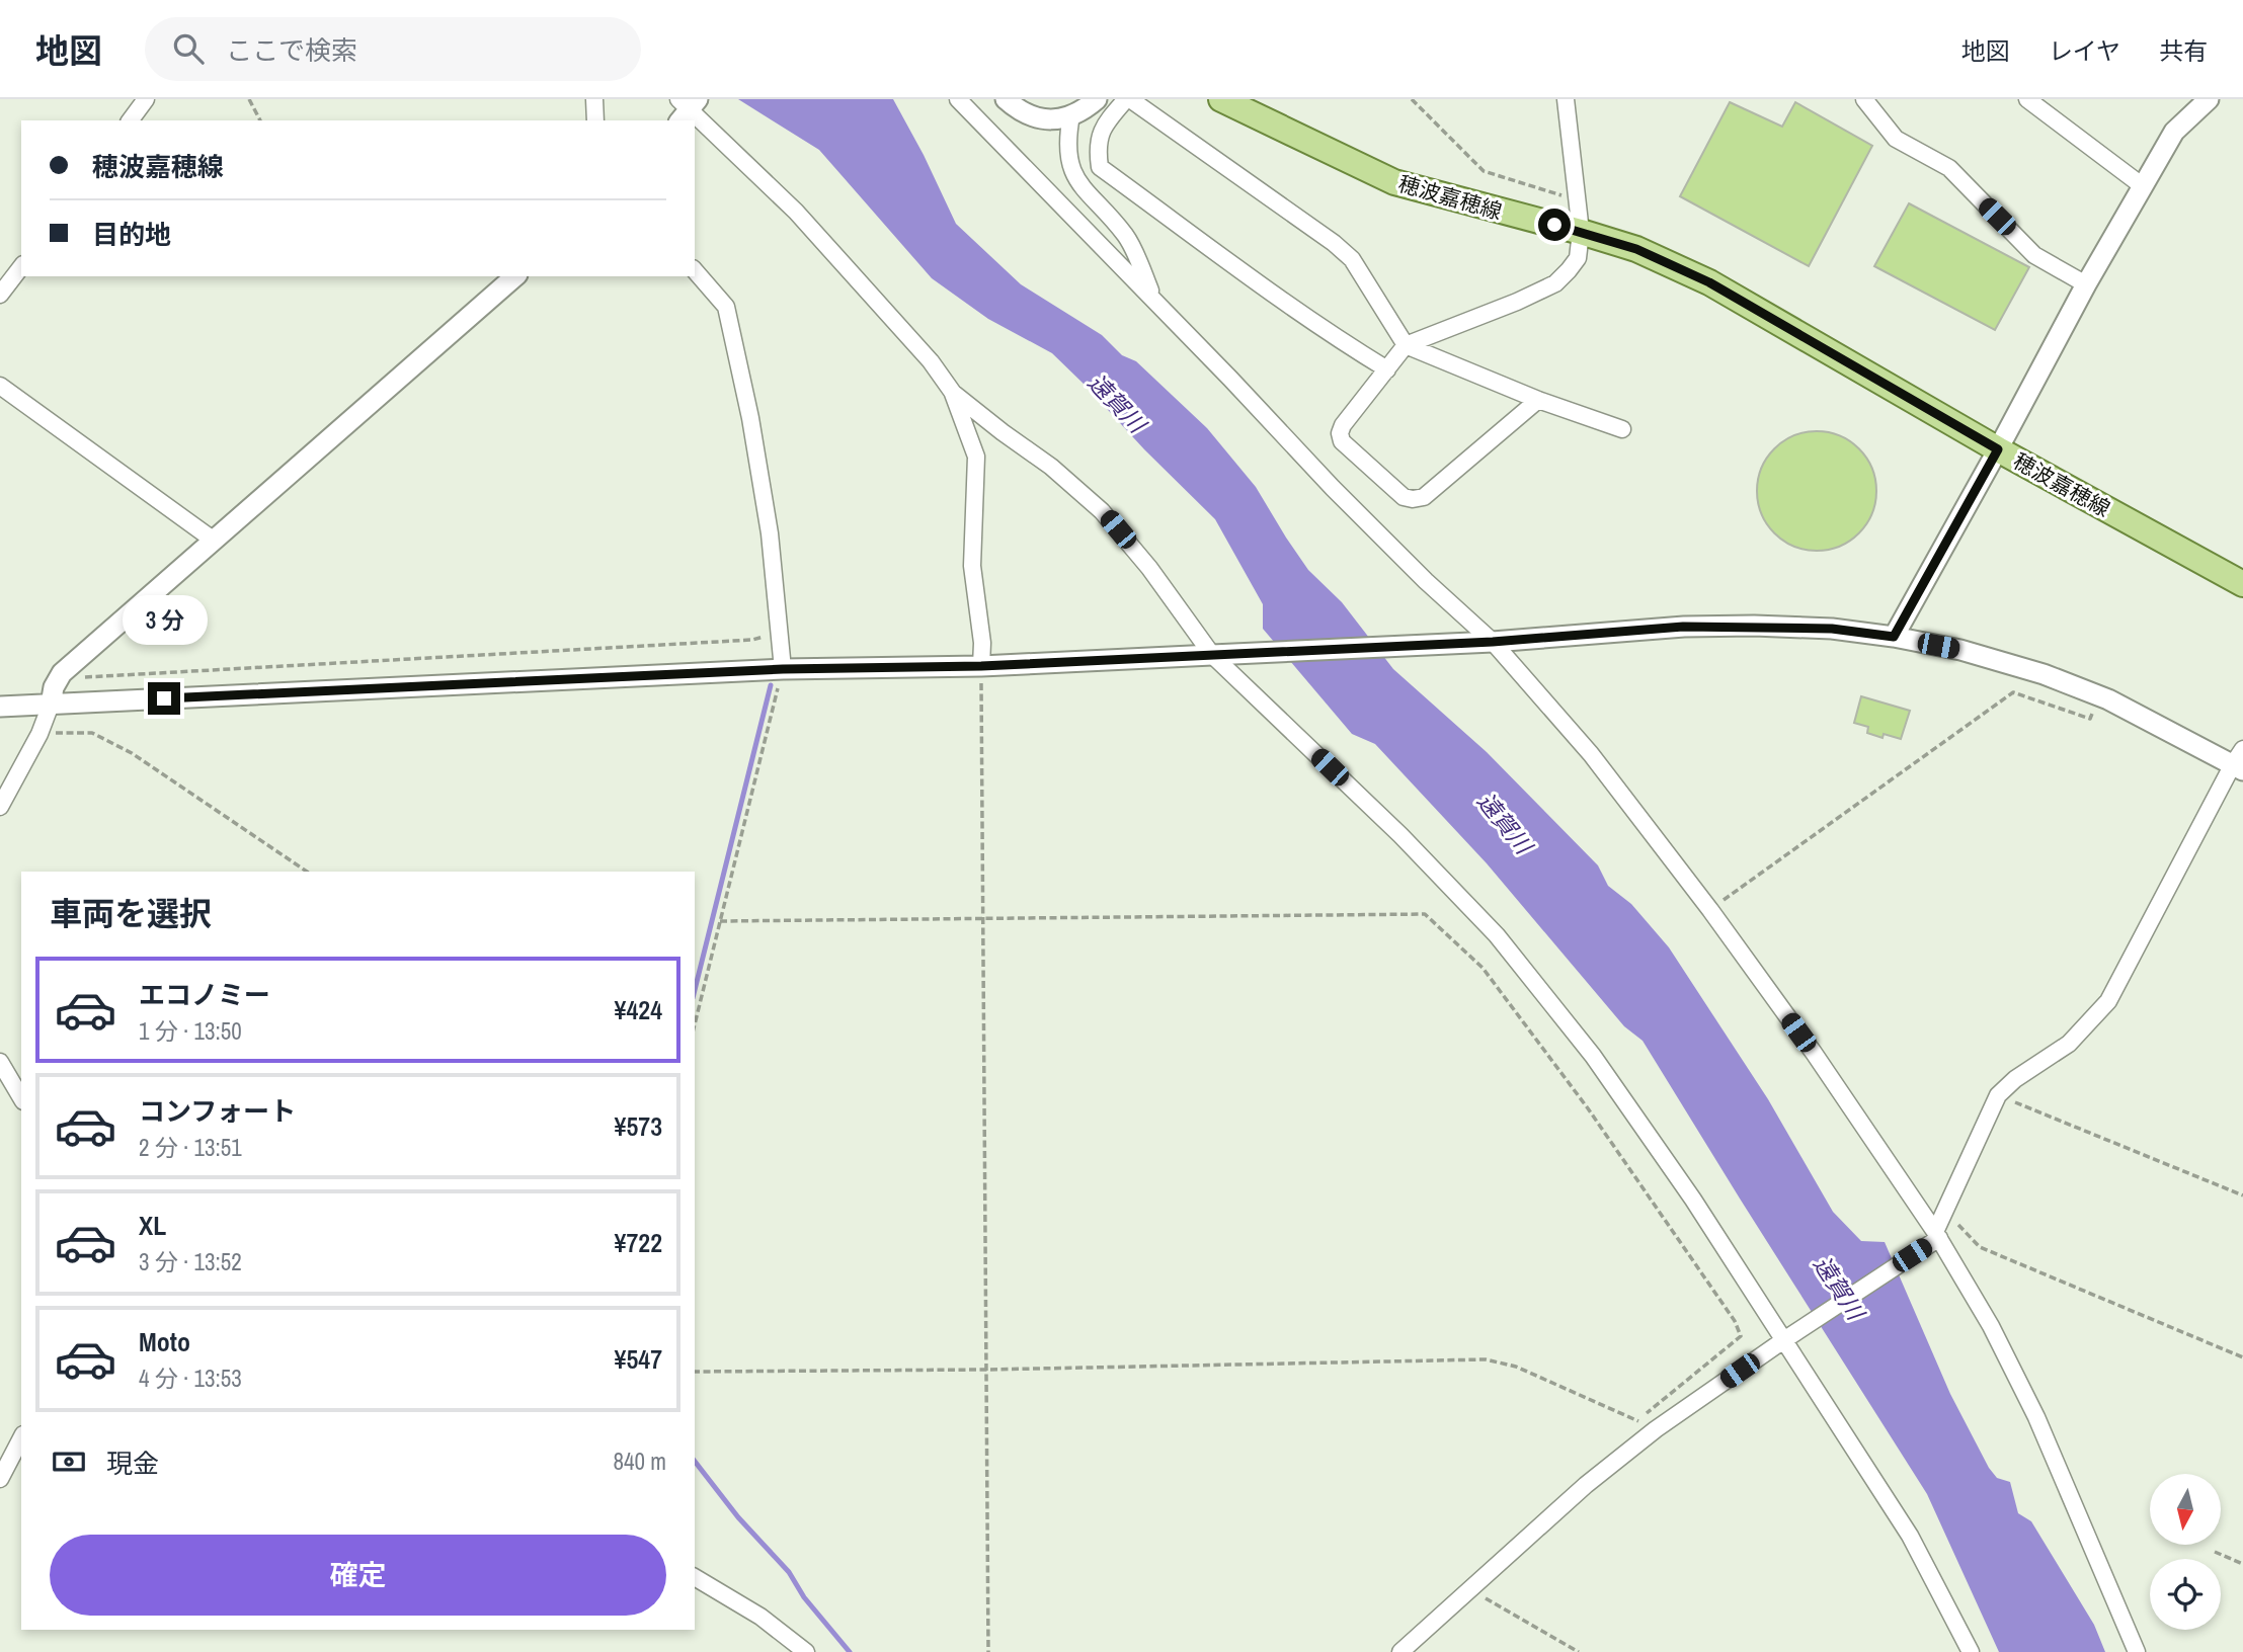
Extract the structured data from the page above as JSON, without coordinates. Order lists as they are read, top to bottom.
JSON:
{
  "streets": {
    "main road": ["穂波嘉穂線"]
  },
  "water": ["遠賀川"],
  "north": "bottom",
  "page": {
    "header": "地図",
    "search": "ここで検索",
    "nav": ["地図", "レイヤ", "共有"],
    "banner": ["穂波嘉穂線", "目的地"],
    "bubble": "3 分",
    "heading": "車両を選択",
    "list": [
      {
        "name": "エコノミー",
        "note": "1 分 · 13:50",
        "value": "¥424"
      },
      {
        "name": "コンフォート",
        "note": "2 分 · 13:51",
        "value": "¥573"
      },
      {
        "name": "XL",
        "note": "3 分 · 13:52",
        "value": "¥722"
      },
      {
        "name": "Moto",
        "note": "4 分 · 13:53",
        "value": "¥547"
      }
    ],
    "pay": ["現金", "840 m"],
    "buttons": "確定"
  }
}
